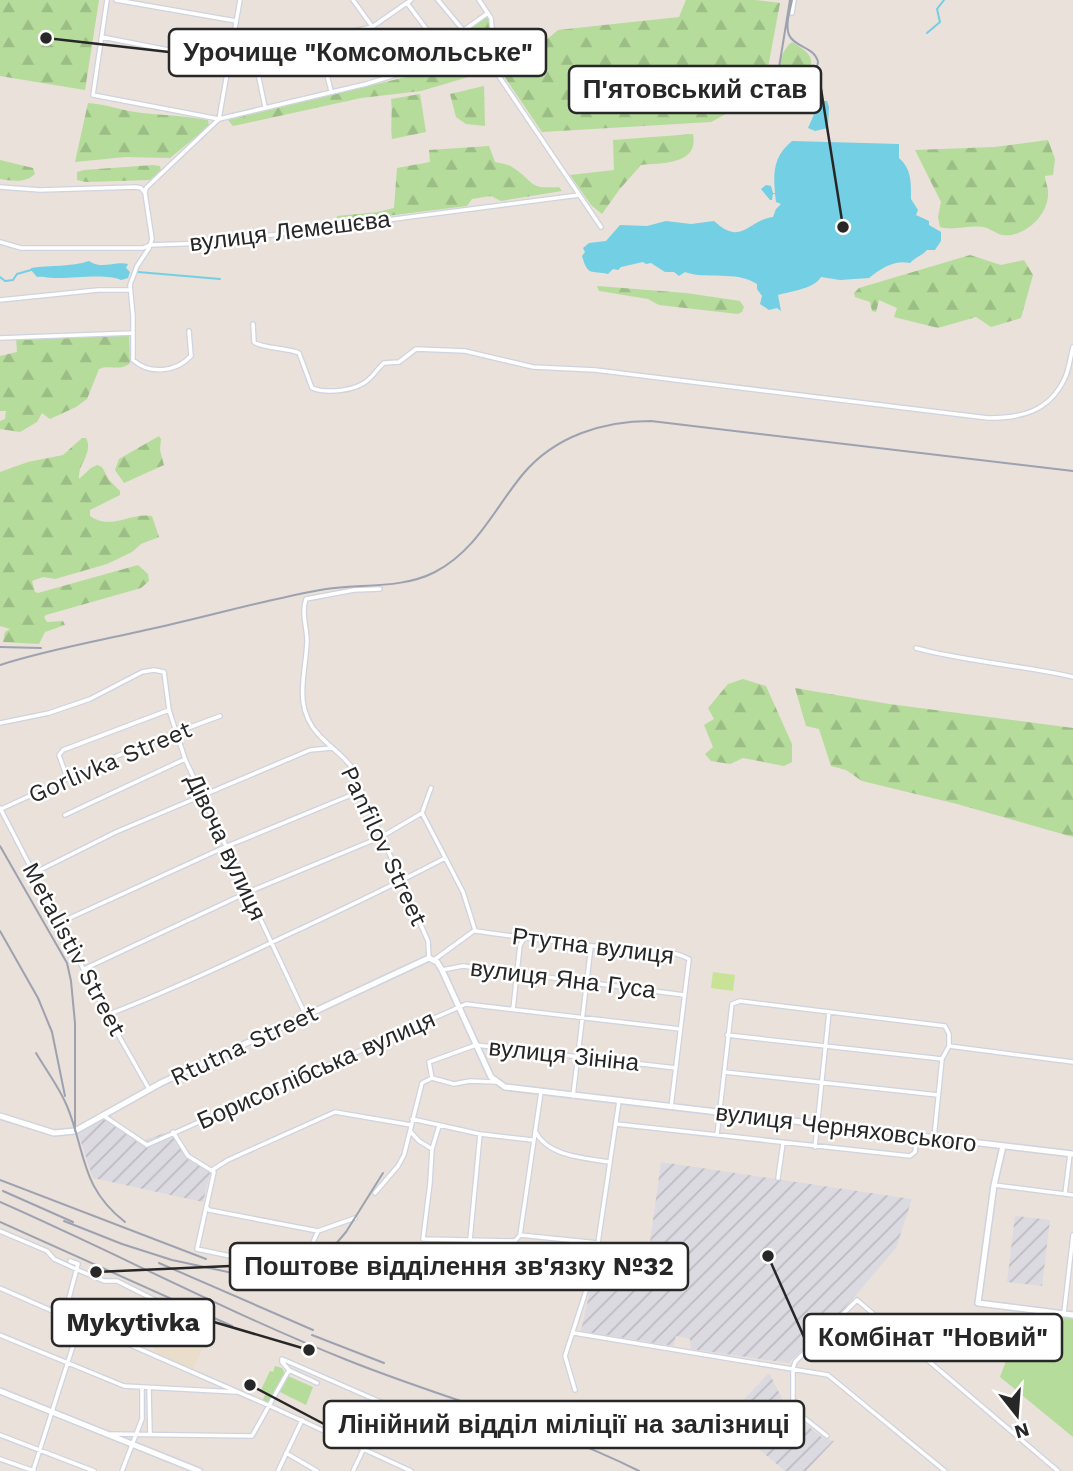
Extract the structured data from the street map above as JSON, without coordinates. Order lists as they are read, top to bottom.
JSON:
{
  "streets": {
    "main road": ["Panfilov Street", "Rtutna Street", "вулиця Черняховського"],
    "street": [
      "вулиця Лемешєва",
      "Gorlivka Street",
      "Дівоча вулиця",
      "Ртутна вулиця",
      "Metalistiv Street",
      "вулиця Яна Гуса",
      "вулиця Зініна",
      "Борисоглібська вулиця"
    ]
  },
  "crossings": [
    ["Gorlivka Street", "Дівоча вулиця"],
    ["Gorlivka Street", "Metalistiv Street"],
    ["Panfilov Street", "вулиця Яна Гуса"],
    ["Panfilov Street", "Rtutna Street"],
    ["Panfilov Street", "вулиця Зініна"],
    ["Panfilov Street", "Борисоглібська вулиця"],
    ["Panfilov Street", "вулиця Черняховського"],
    ["Дівоча вулиця", "Rtutna Street"],
    ["Ртутна вулиця", "вулиця Яна Гуса"],
    ["Ртутна вулиця", "вулиця Зініна"],
    ["Ртутна вулиця", "вулиця Черняховського"],
    ["Metalistiv Street", "Rtutna Street"],
    ["Rtutna Street", "Борисоглібська вулиця"]
  ],
  "places": [
    "Урочище \"Комсомольське\"",
    "П'ятовський став",
    "Комбінат \"Новий\"",
    "Поштове відділення зв'язку №32",
    "Mykytivka",
    "Лінійний відділ міліції на залізниці"
  ],
  "north": "bottom"
}
